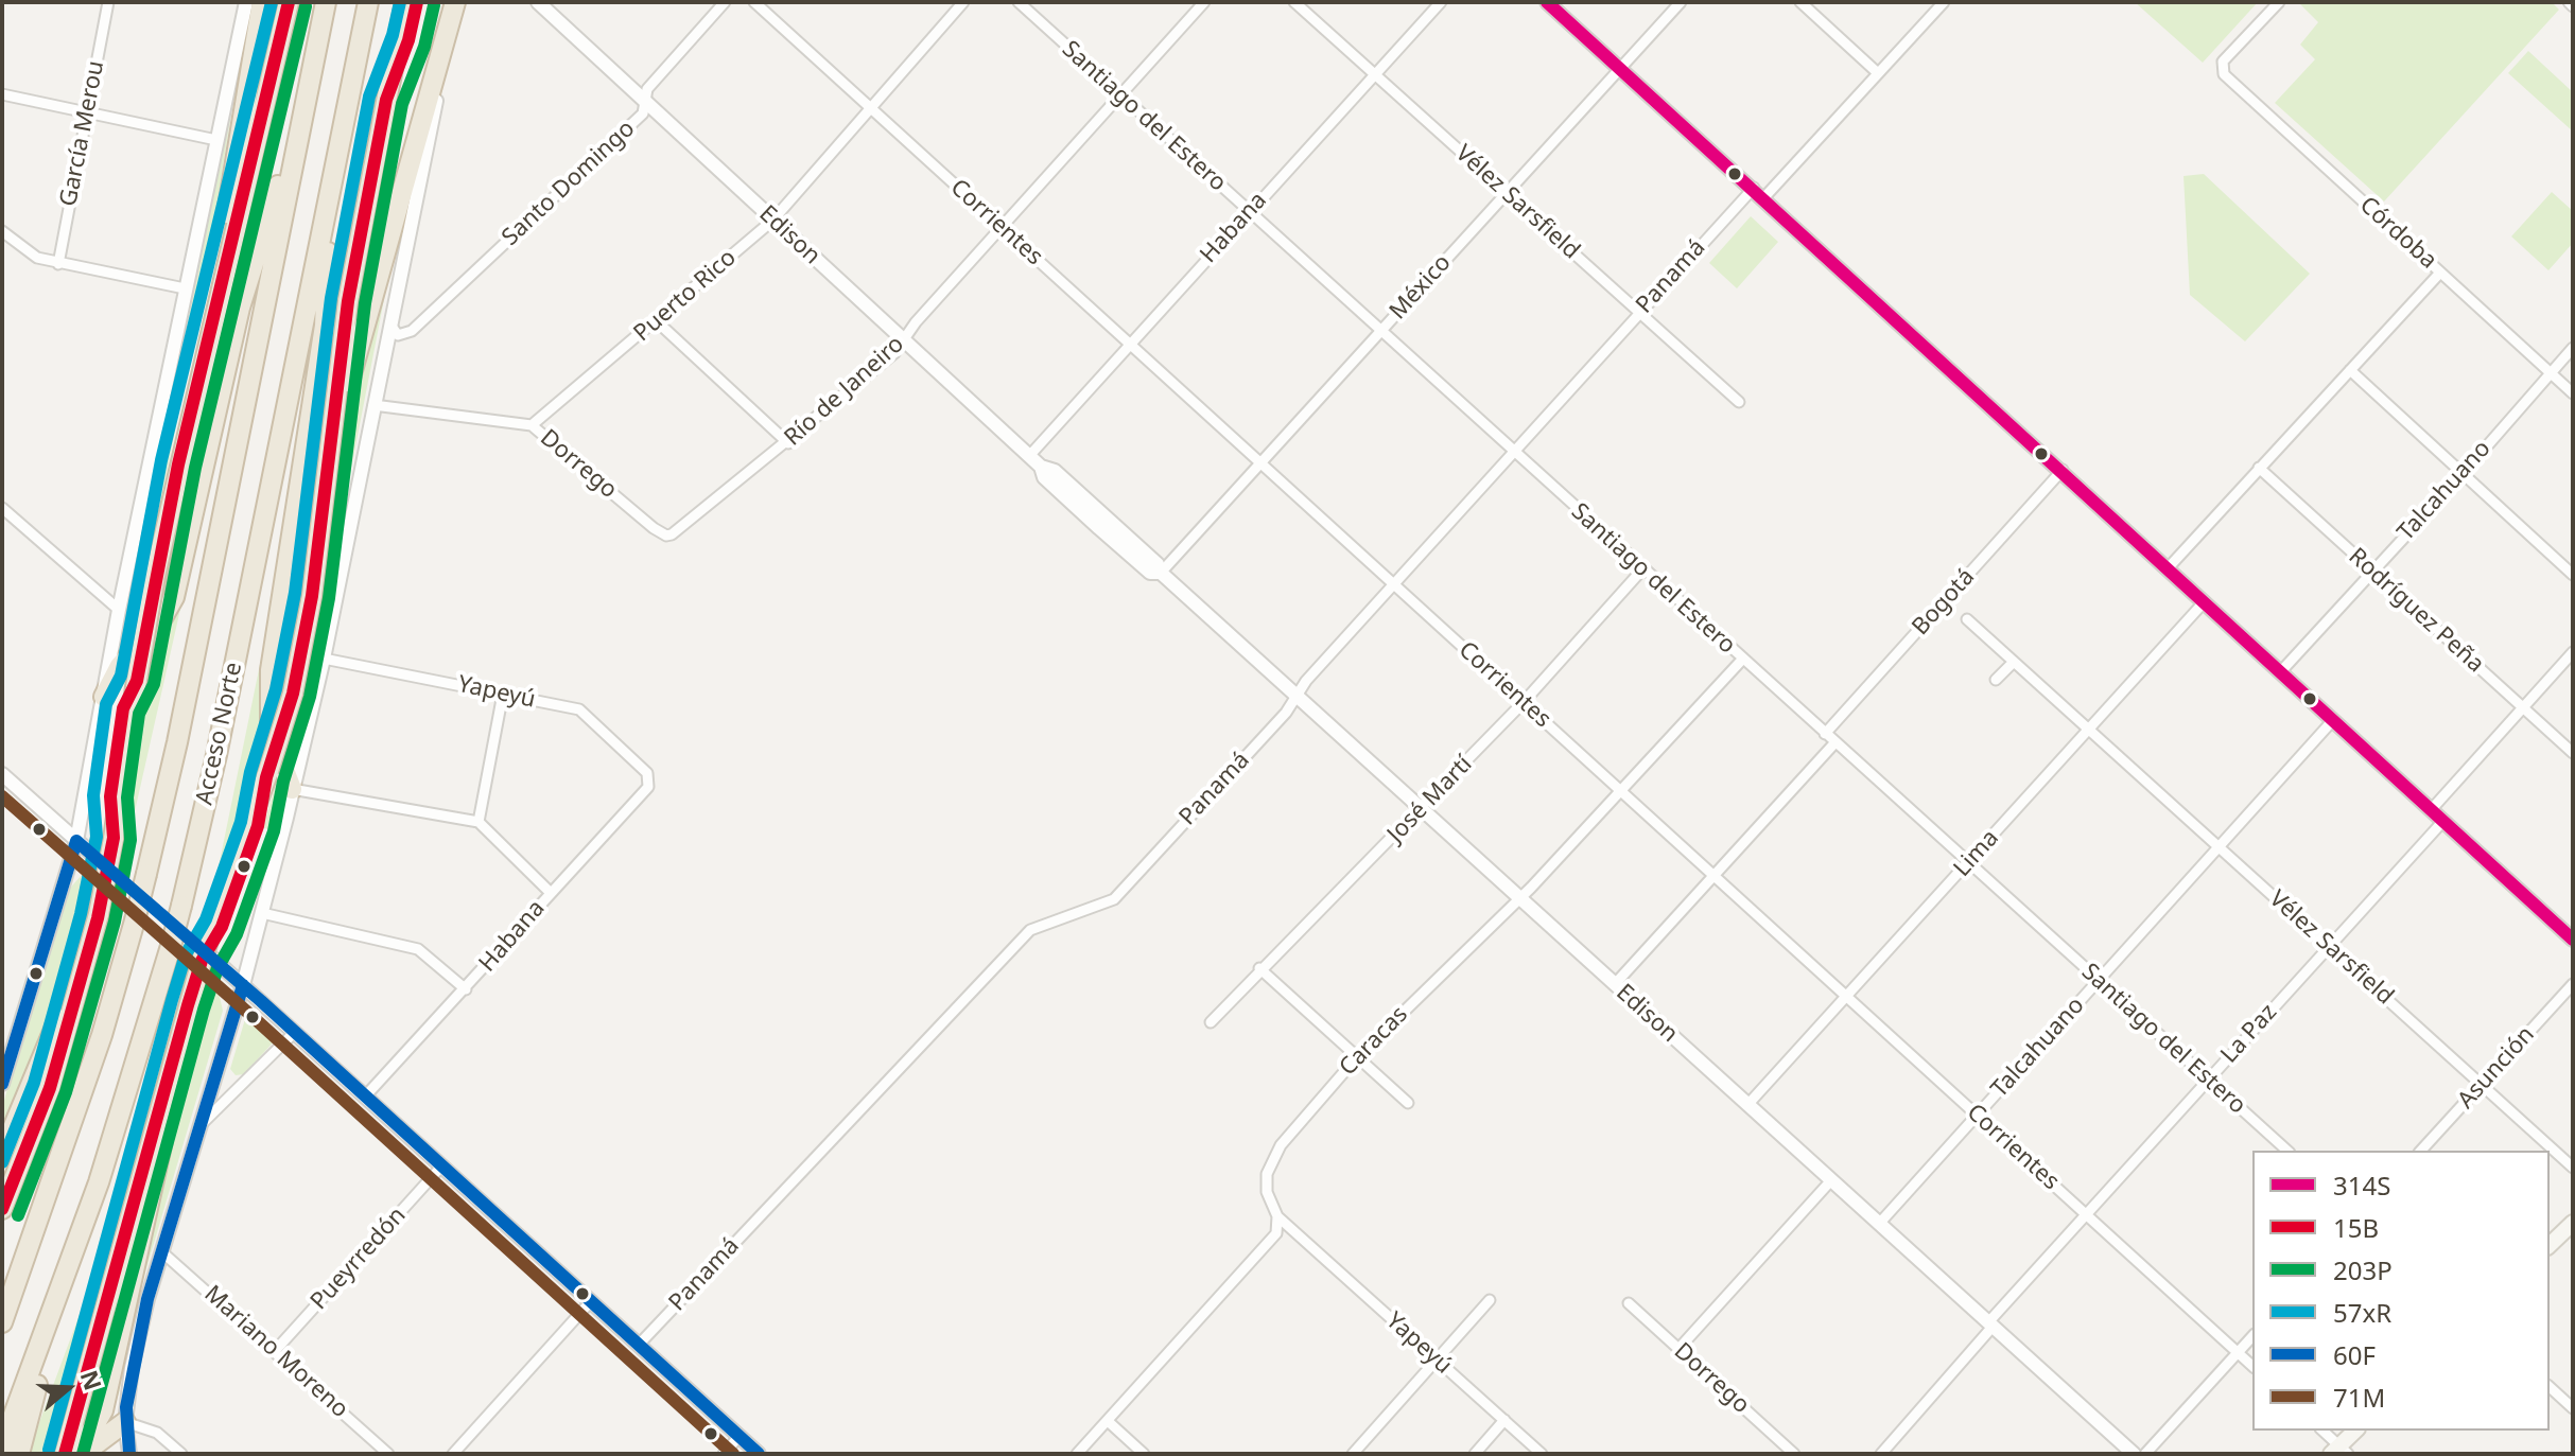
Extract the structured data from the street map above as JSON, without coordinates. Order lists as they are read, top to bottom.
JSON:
{
  "streets": {
    "highway": ["Acceso Norte"],
    "street": [
      "Santiago del Estero",
      "García Merou",
      "Santo Domingo",
      "Vélez Sarsfield",
      "Corrientes",
      "Habana",
      "Córdoba",
      "Edison",
      "Panamá",
      "México",
      "Puerto Rico",
      "Río de Janeiro",
      "Dorrego",
      "Talcahuano",
      "Bogotá",
      "Rodríguez Peña",
      "Yapeyú",
      "José Martí",
      "Lima",
      "La Paz",
      "Caracas",
      "Asunción",
      "Pueyrredón",
      "Mariano Moreno"
    ]
  },
  "crossings": [
    ["Santiago del Estero", "Habana"],
    ["Santiago del Estero", "Panamá"],
    ["Santiago del Estero", "México"],
    ["Santiago del Estero", "Río de Janeiro"],
    ["Santiago del Estero", "Talcahuano"],
    ["Santiago del Estero", "Bogotá"],
    ["Santiago del Estero", "José Martí"],
    ["Santiago del Estero", "Lima"],
    ["Santiago del Estero", "La Paz"],
    ["Santiago del Estero", "Caracas"],
    ["Santo Domingo", "Edison"],
    ["Vélez Sarsfield", "Habana"],
    ["Vélez Sarsfield", "Panamá"],
    ["Vélez Sarsfield", "México"],
    ["Vélez Sarsfield", "Talcahuano"],
    ["Vélez Sarsfield", "Lima"],
    ["Vélez Sarsfield", "La Paz"],
    ["Vélez Sarsfield", "Asunción"],
    ["Corrientes", "Habana"],
    ["Corrientes", "Panamá"],
    ["Corrientes", "México"],
    ["Corrientes", "Puerto Rico"],
    ["Corrientes", "Río de Janeiro"],
    ["Corrientes", "Talcahuano"],
    ["Corrientes", "José Martí"],
    ["Corrientes", "Lima"],
    ["Corrientes", "La Paz"],
    ["Corrientes", "Caracas"],
    ["Habana", "Edison"],
    ["Habana", "Yapeyú"],
    ["Córdoba", "Talcahuano"],
    ["Edison", "Panamá"],
    ["Edison", "México"],
    ["Edison", "Puerto Rico"],
    ["Edison", "Río de Janeiro"],
    ["Edison", "Talcahuano"],
    ["Edison", "José Martí"],
    ["Edison", "Lima"],
    ["Edison", "La Paz"],
    ["Edison", "Caracas"],
    ["Puerto Rico", "Dorrego"],
    ["Río de Janeiro", "Dorrego"],
    ["Talcahuano", "Rodríguez Peña"],
    ["Yapeyú", "Caracas"],
    ["Pueyrredón", "Mariano Moreno"]
  ],
  "lines": [
    "transit line 314S",
    "transit line 15B",
    "transit line 57xR",
    "transit line 203P",
    "transit line 71M",
    "transit line 60F"
  ],
  "legend": [
    "314S",
    "15B",
    "203P",
    "57xR",
    "60F",
    "71M"
  ],
  "north": "right"
}
